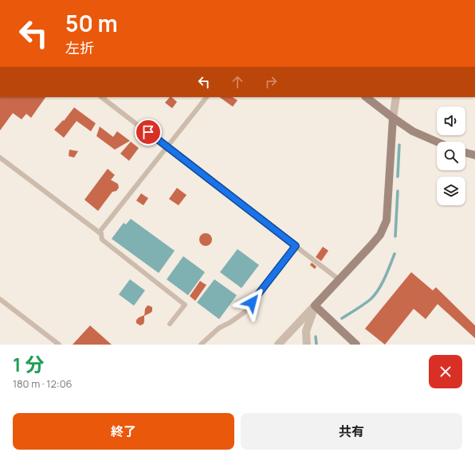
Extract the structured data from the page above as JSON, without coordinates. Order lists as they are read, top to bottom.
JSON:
{
  "page": {
    "turn": ["50 m", "左折"],
    "heading": ["1 分", "180 m · 12:06"],
    "buttons": ["終了", "共有"]
  }
}
